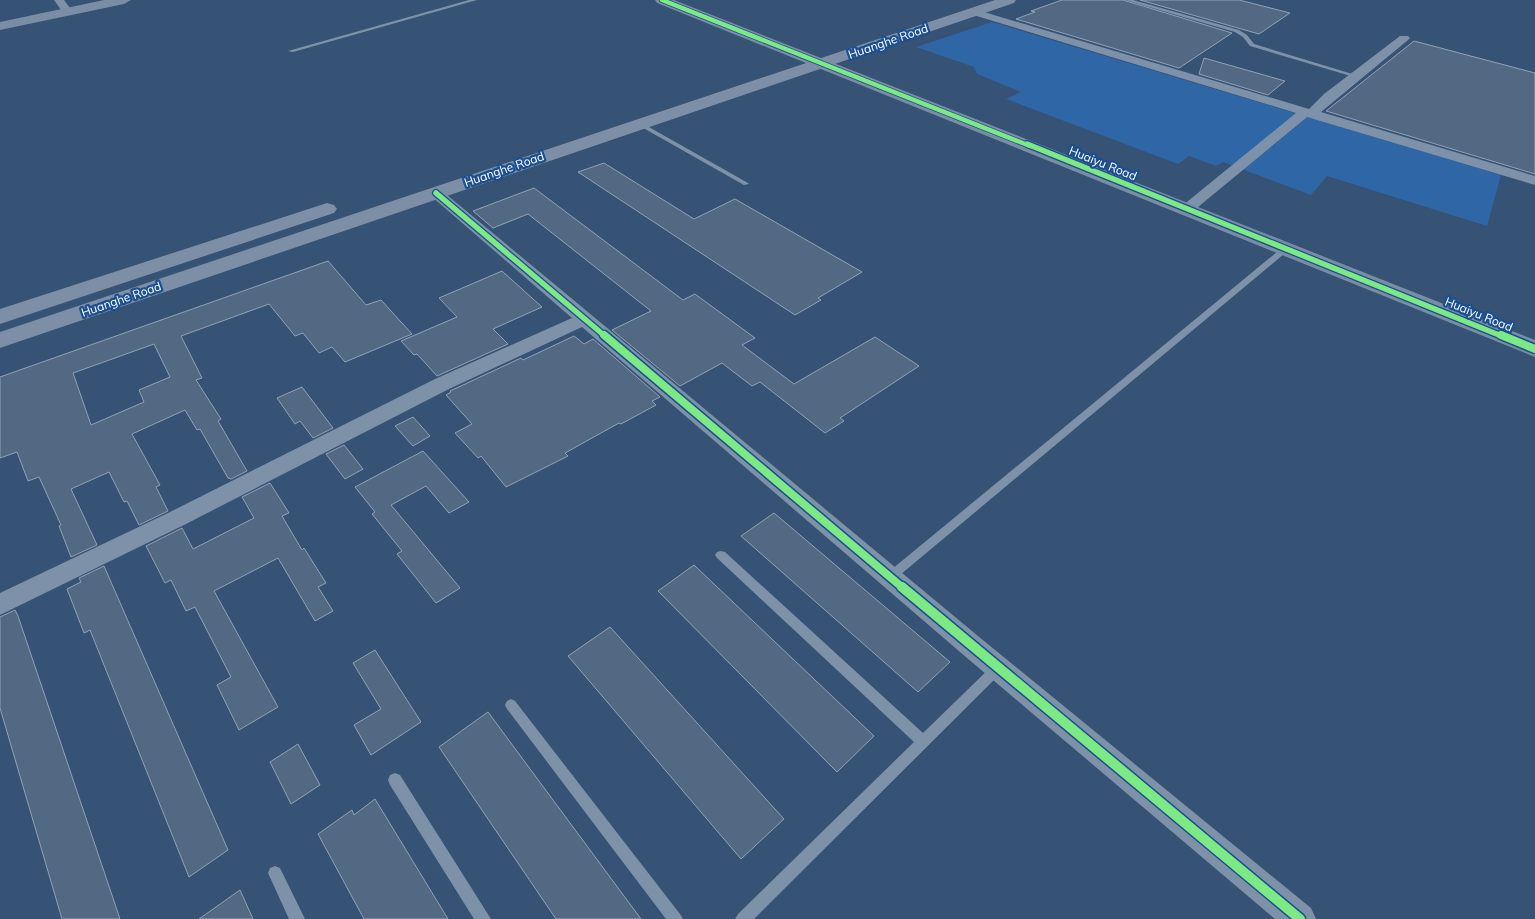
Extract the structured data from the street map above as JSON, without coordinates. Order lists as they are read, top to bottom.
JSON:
{
  "streets": {
    "main road": ["Huanghe Road"],
    "street": ["Huaiyu Road"]
  },
  "crossings": [
    ["Huanghe Road", "Huaiyu Road"]
  ]
}
